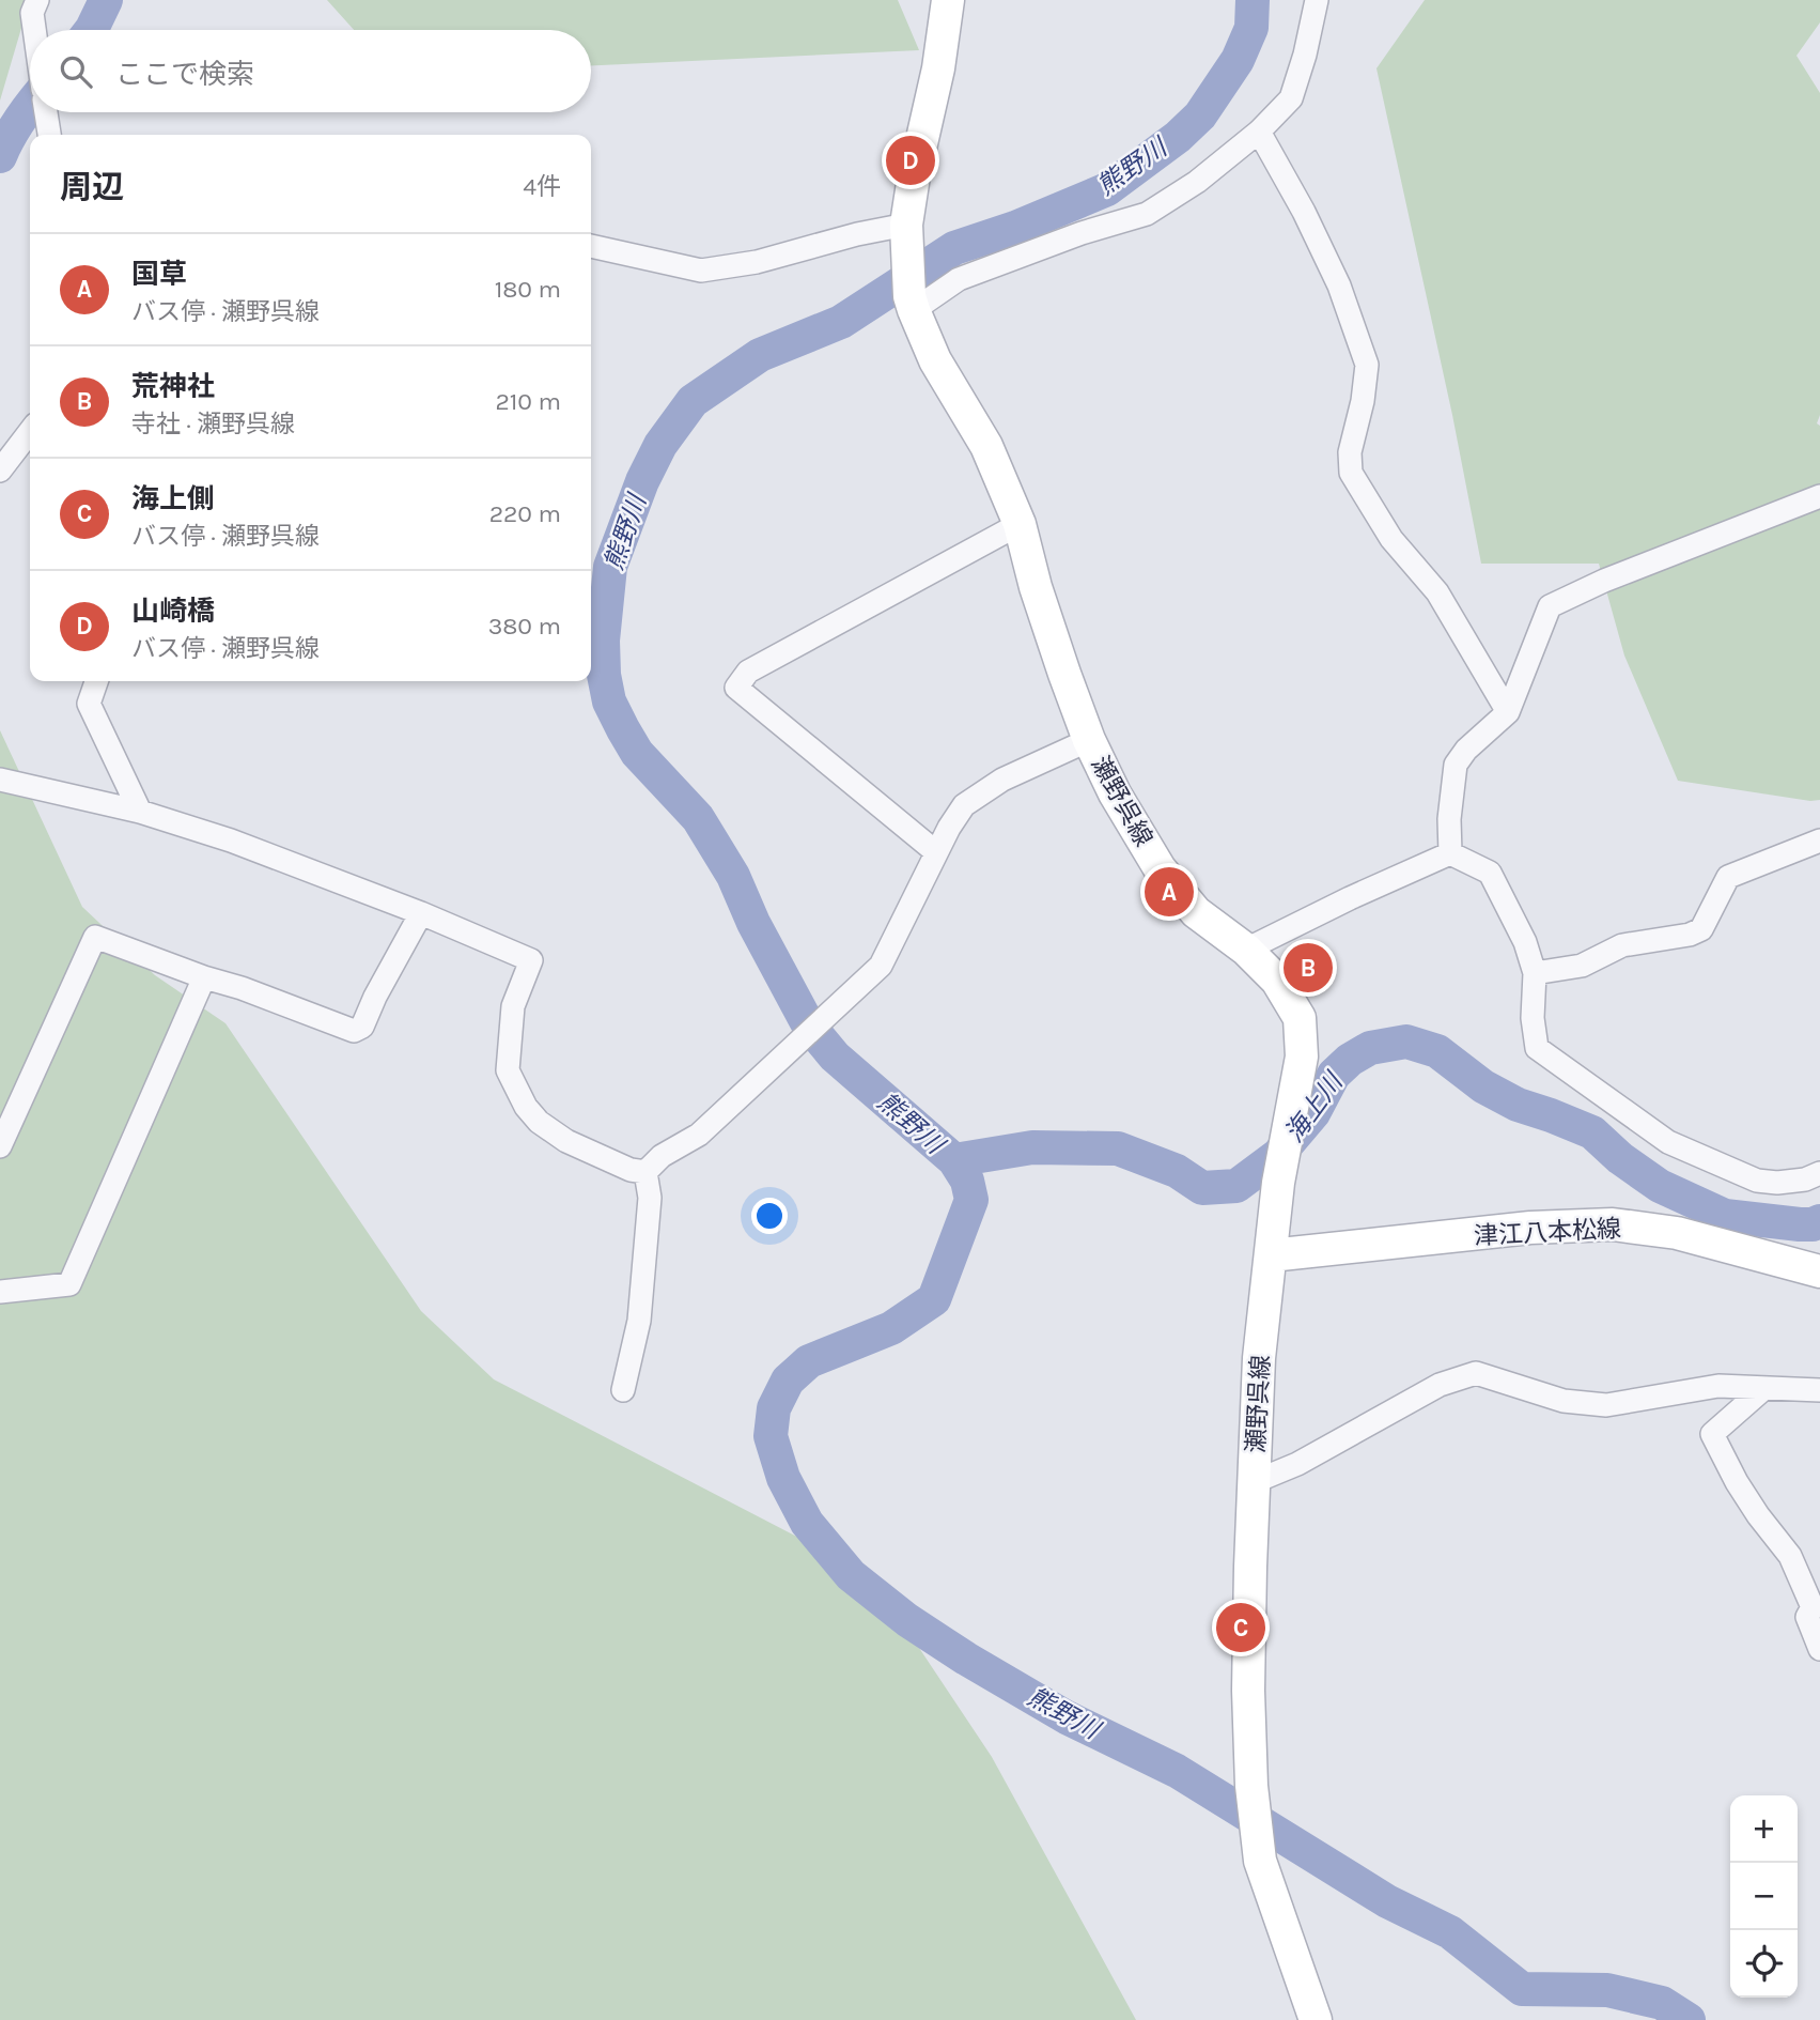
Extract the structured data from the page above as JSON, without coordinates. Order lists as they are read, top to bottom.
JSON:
{
  "streets": {
    "main road": ["瀬野呉線", "津江八本松線"]
  },
  "crossings": [
    ["瀬野呉線", "津江八本松線"]
  ],
  "water": ["熊野川", "海上川"],
  "page": {
    "search": "ここで検索",
    "pins": [
      "D",
      "A",
      "B",
      "C"
    ],
    "heading": ["周辺", "4件"],
    "list": [
      {
        "mark": "A",
        "name": "国草",
        "note": "バス停 · 瀬野呉線",
        "value": "180 m"
      },
      {
        "mark": "B",
        "name": "荒神社",
        "note": "寺社 · 瀬野呉線",
        "value": "210 m"
      },
      {
        "mark": "C",
        "name": "海上側",
        "note": "バス停 · 瀬野呉線",
        "value": "220 m"
      },
      {
        "mark": "D",
        "name": "山崎橋",
        "note": "バス停 · 瀬野呉線",
        "value": "380 m"
      }
    ],
    "map_buttons": ["+", "−"]
  }
}
